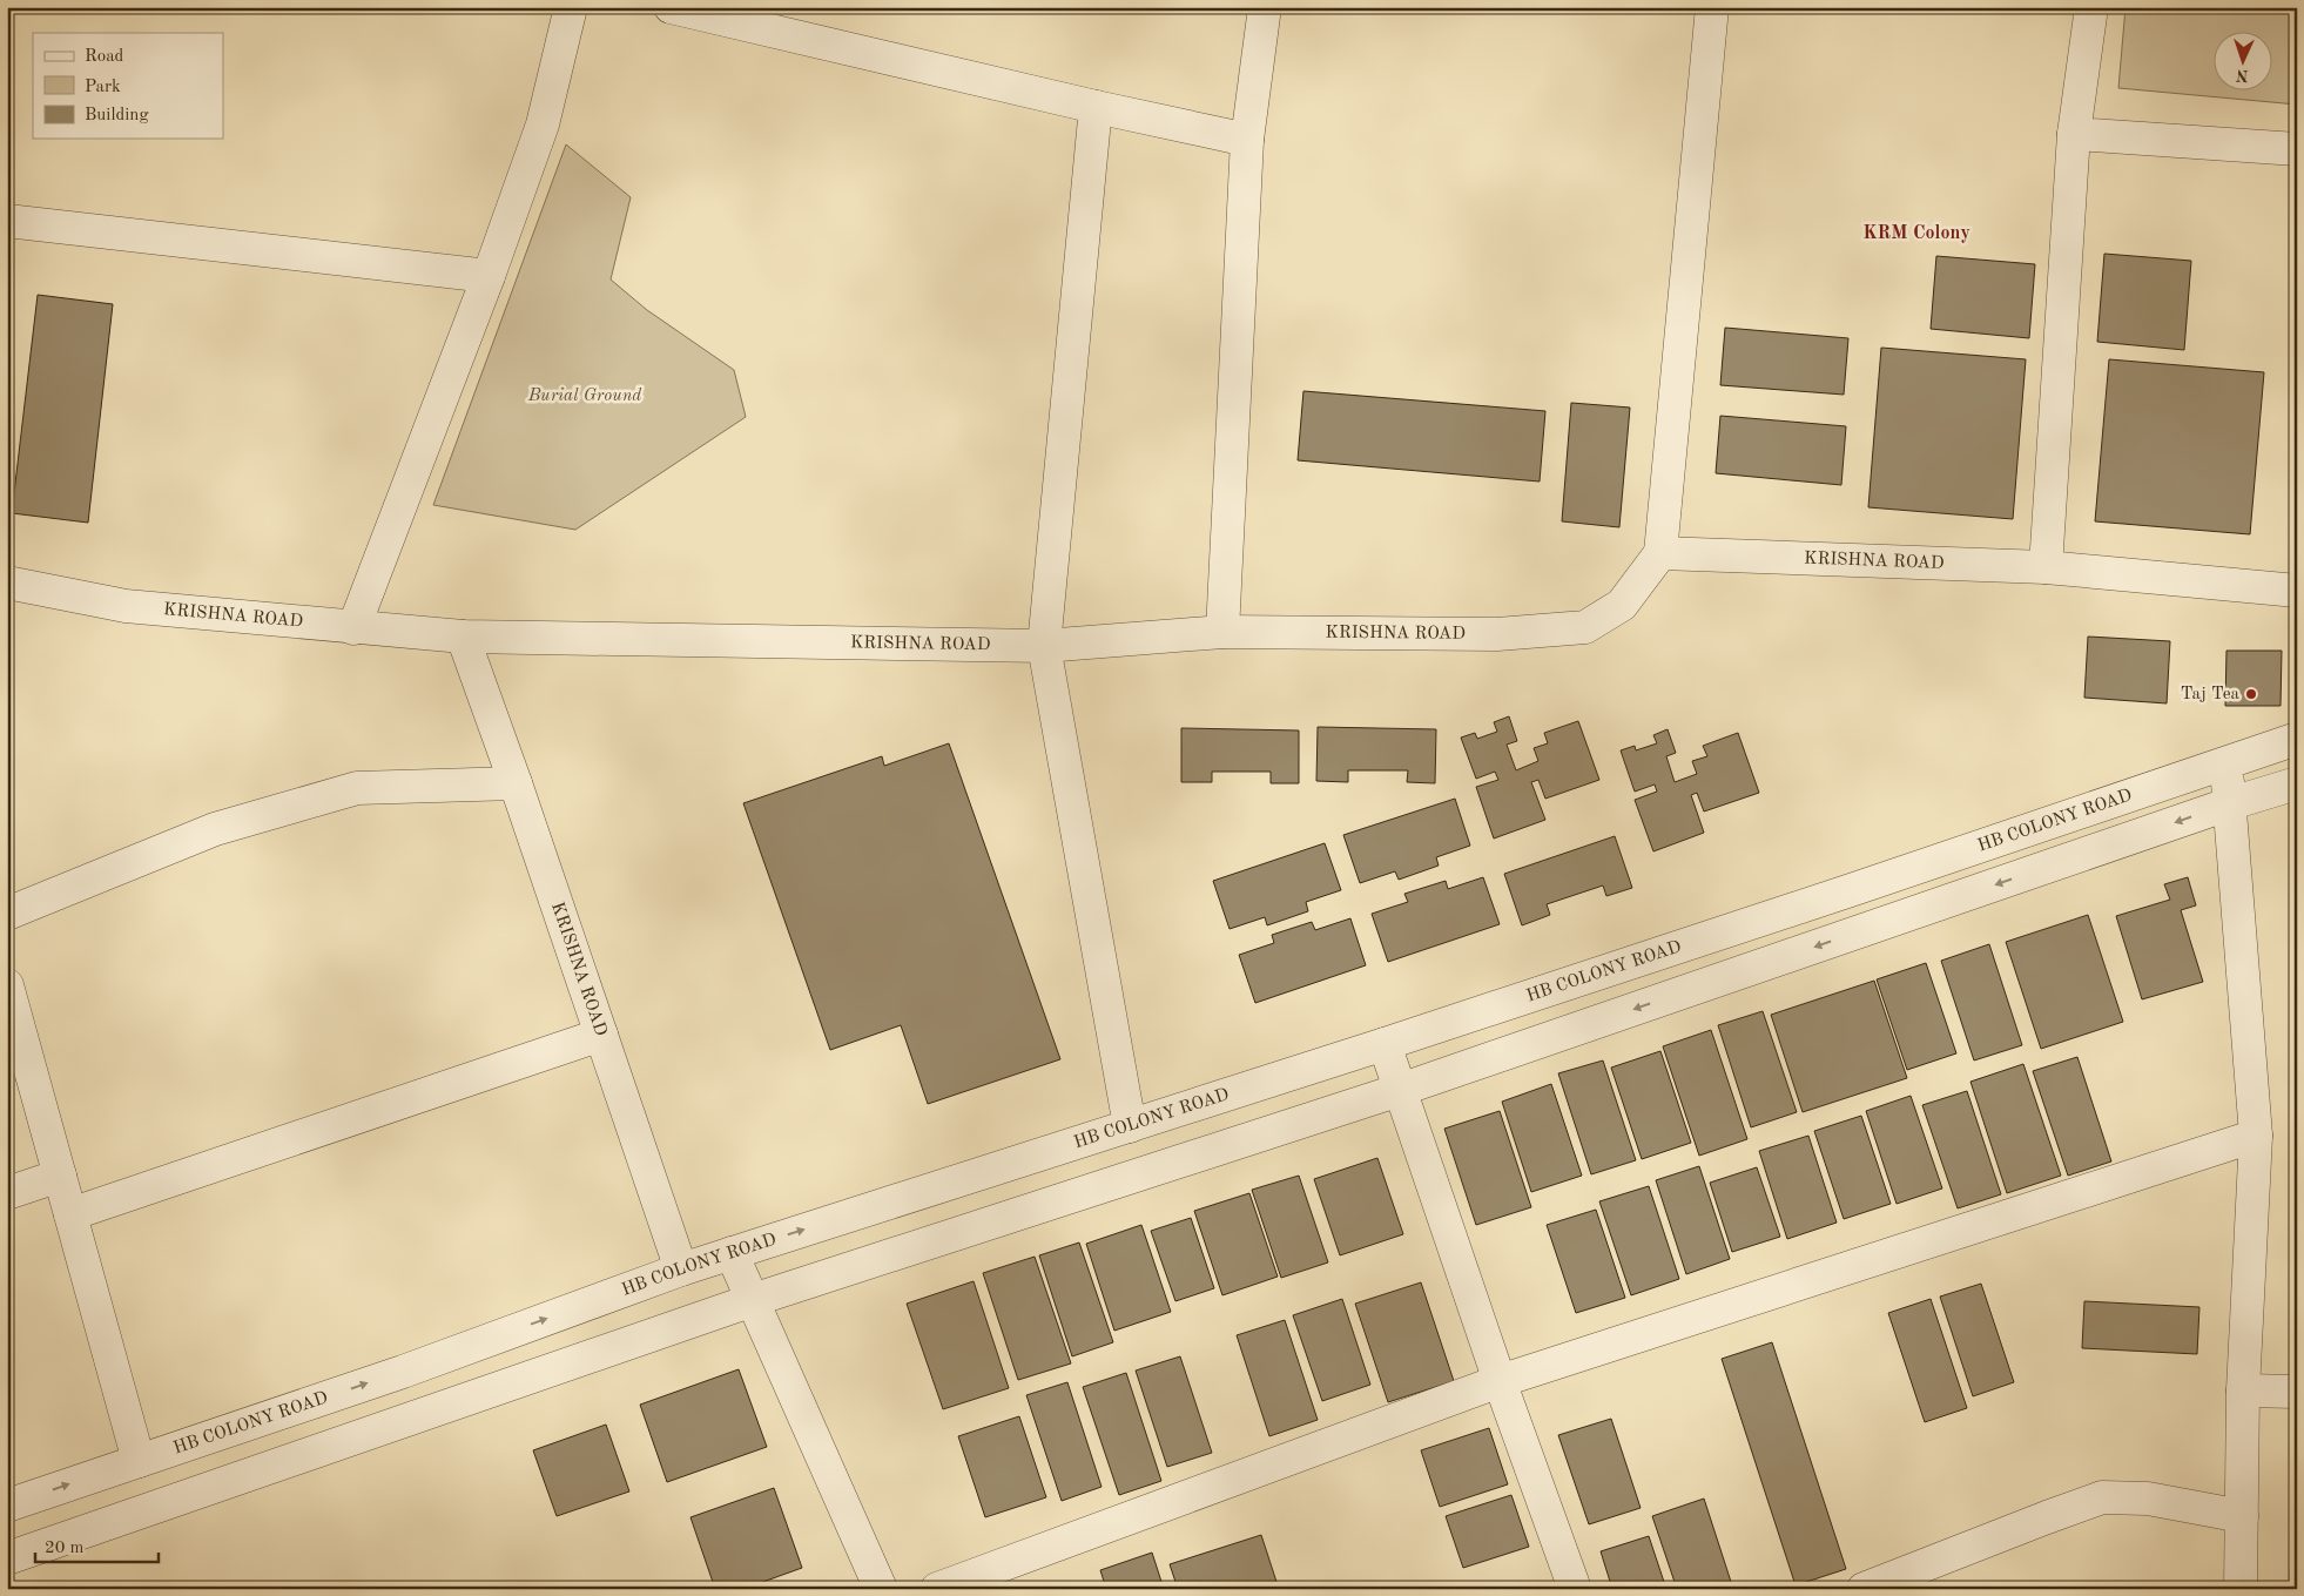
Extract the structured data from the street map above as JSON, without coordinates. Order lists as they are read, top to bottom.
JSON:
{
  "streets": {
    "street": ["KRISHNA ROAD", "HB COLONY ROAD"]
  },
  "crossings": [
    ["KRISHNA ROAD", "HB COLONY ROAD"]
  ],
  "districts": ["KRM Colony"],
  "parks": ["Burial Ground"],
  "places": ["Taj Tea"],
  "legend": ["Road", "Park", "Building"],
  "scale_bar": "20 m",
  "north": "bottom"
}
